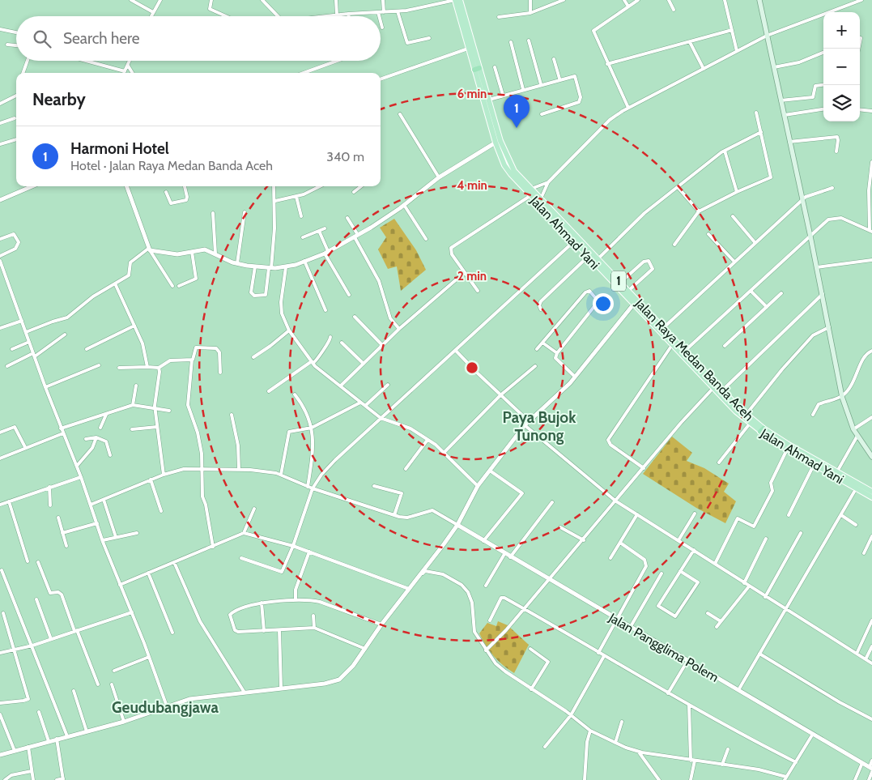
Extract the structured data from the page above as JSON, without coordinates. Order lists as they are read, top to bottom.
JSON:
{
  "streets": {
    "main road": ["Jalan Ahmad Yani", "1", "Jalan Raya Medan Banda Aceh"],
    "street": ["Jalan Pangglima Polem"]
  },
  "crossings": [
    ["Jalan Ahmad Yani", "Jalan Raya Medan Banda Aceh"]
  ],
  "districts": ["Paya Bujok Tunong", "Geudubangjawa"],
  "page": {
    "map_buttons": ["+", "−"],
    "search": "Search here",
    "heading": "Nearby",
    "pins": "1",
    "list": [
      {
        "mark": "1",
        "name": "Harmoni Hotel",
        "note": "Hotel · Jalan Raya Medan Banda Aceh",
        "value": "340 m"
      }
    ]
  },
  "rings": ["6 min", "4 min", "2 min"]
}
